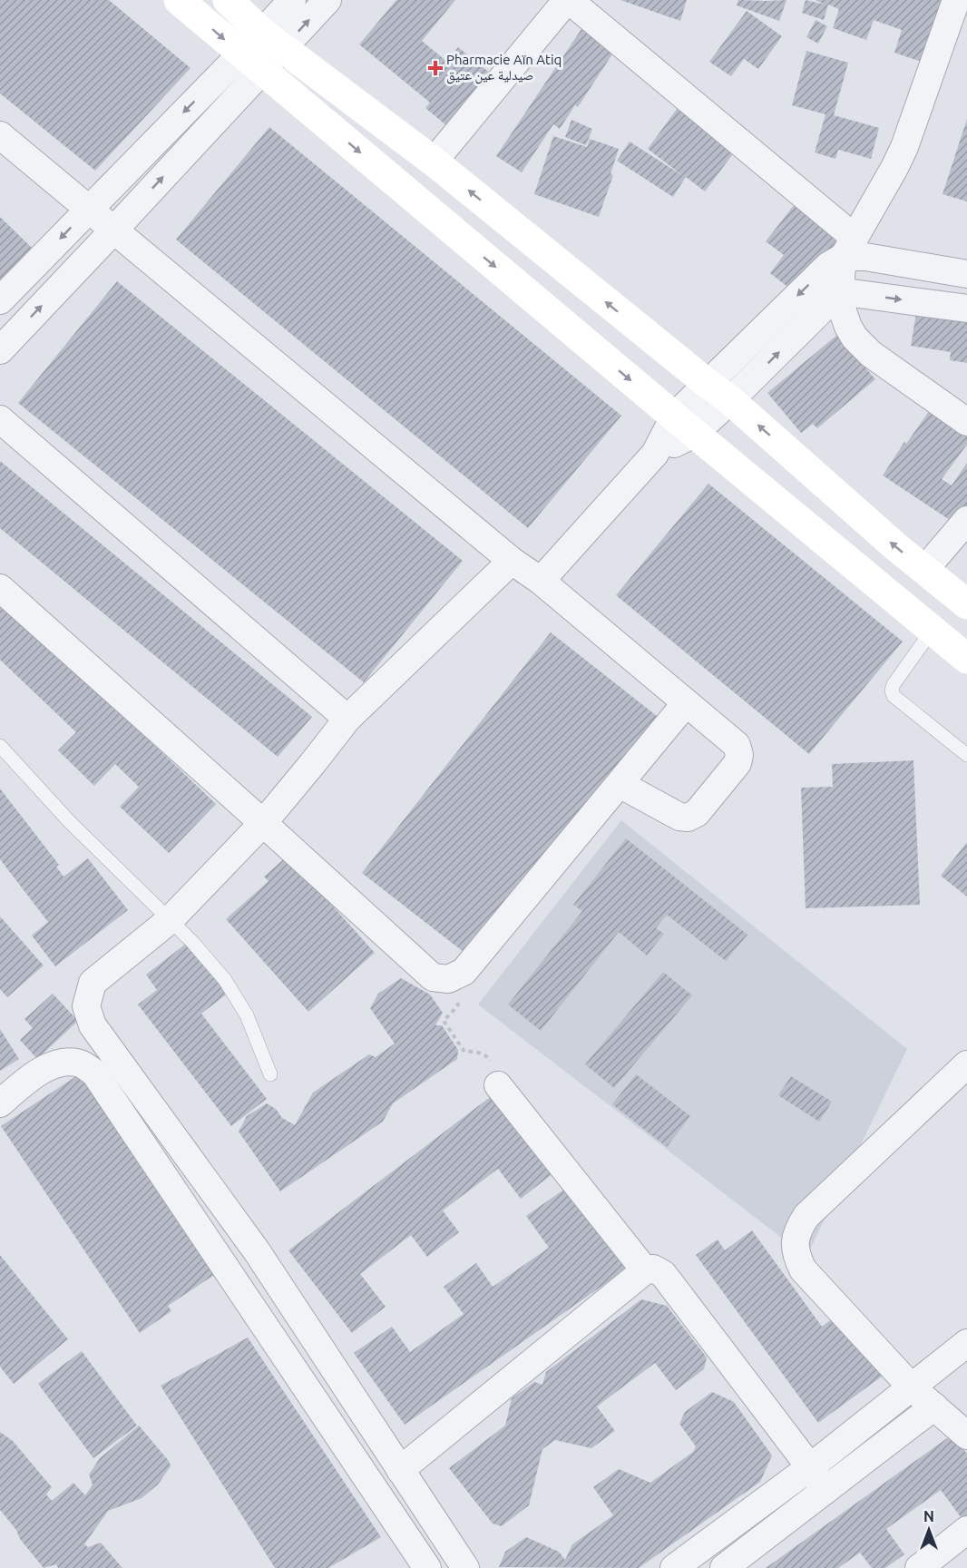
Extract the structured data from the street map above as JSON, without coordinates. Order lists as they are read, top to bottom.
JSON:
{
  "places": {
    "health": ["Pharmacie Aïn Atiq صيدلية عين عتيق"]
  },
  "north": "top"
}
